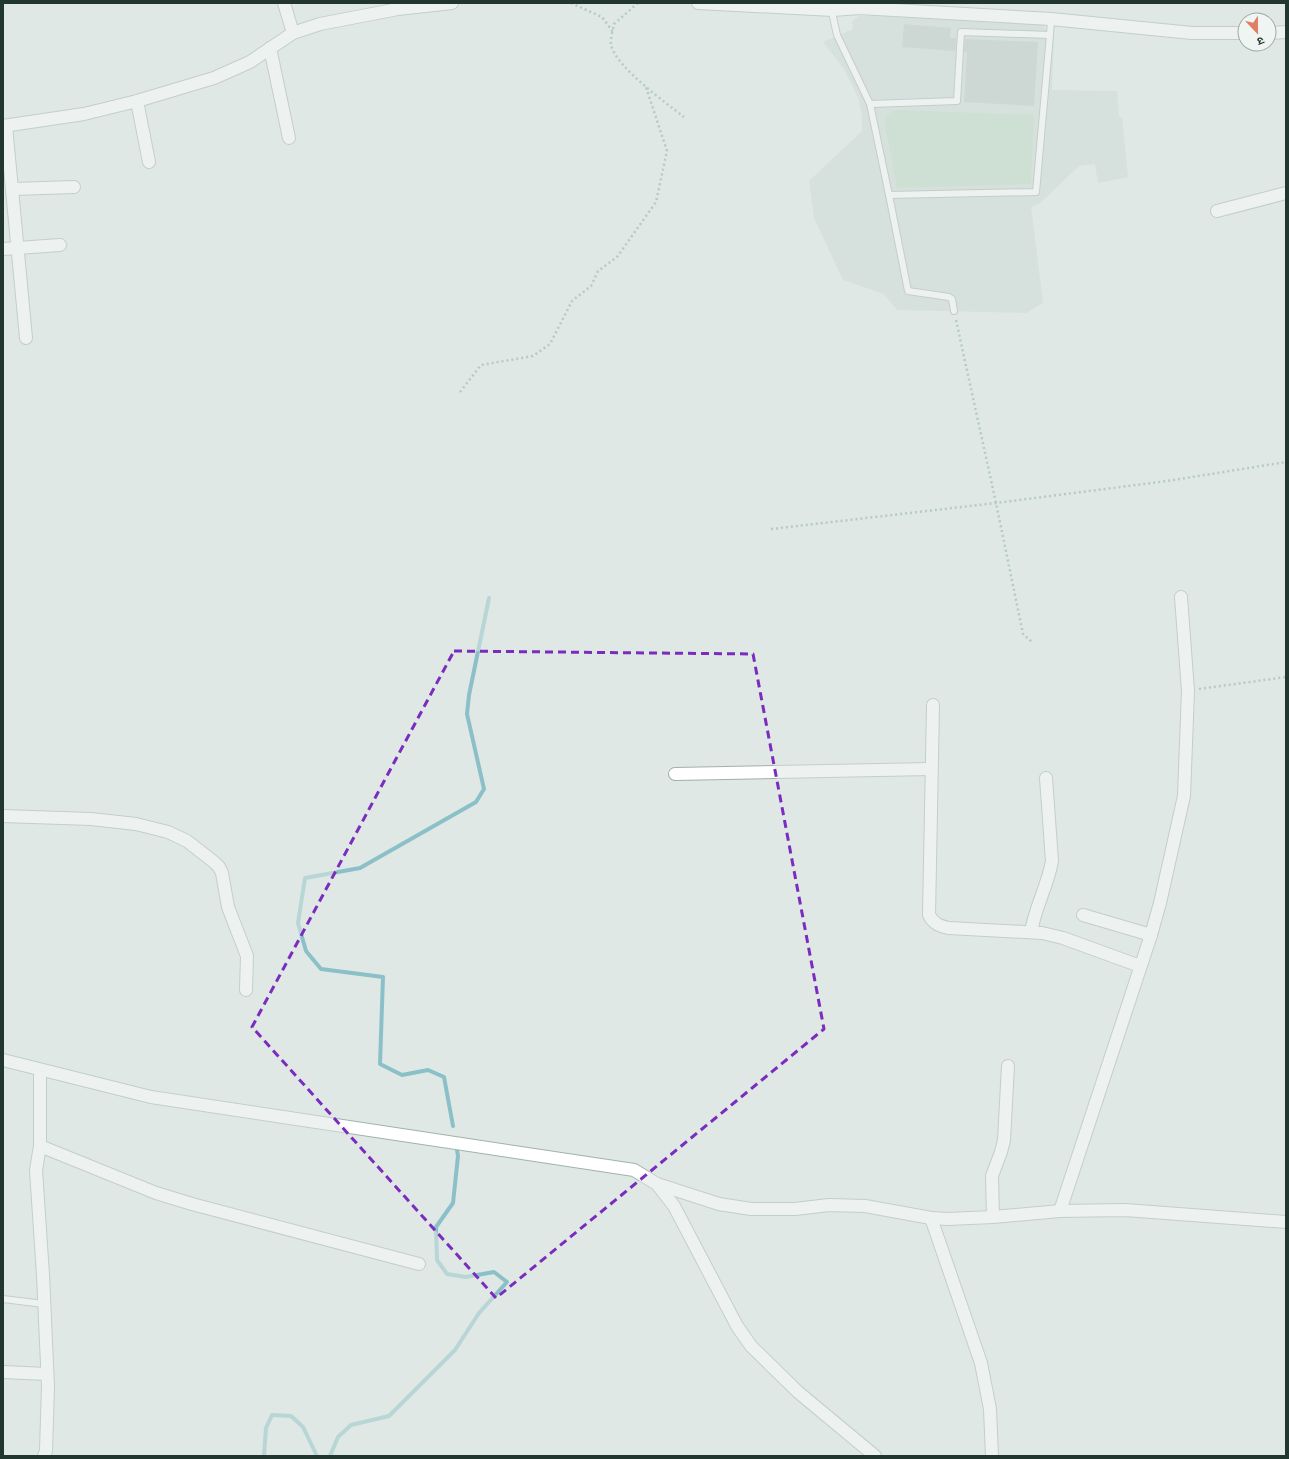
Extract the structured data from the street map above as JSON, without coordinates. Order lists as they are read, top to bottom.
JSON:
{
  "north": "bottom"
}
